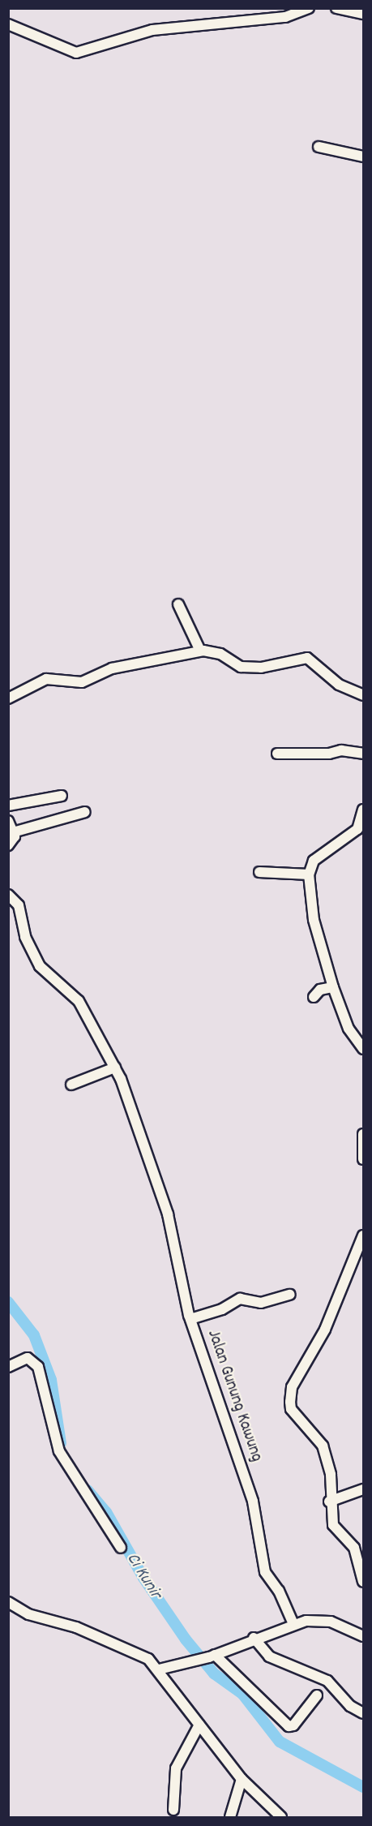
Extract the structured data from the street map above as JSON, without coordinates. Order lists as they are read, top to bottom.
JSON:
{
  "streets": {
    "street": ["Jalan Gunung Kawung"]
  },
  "water": ["Ci Kunir"]
}
